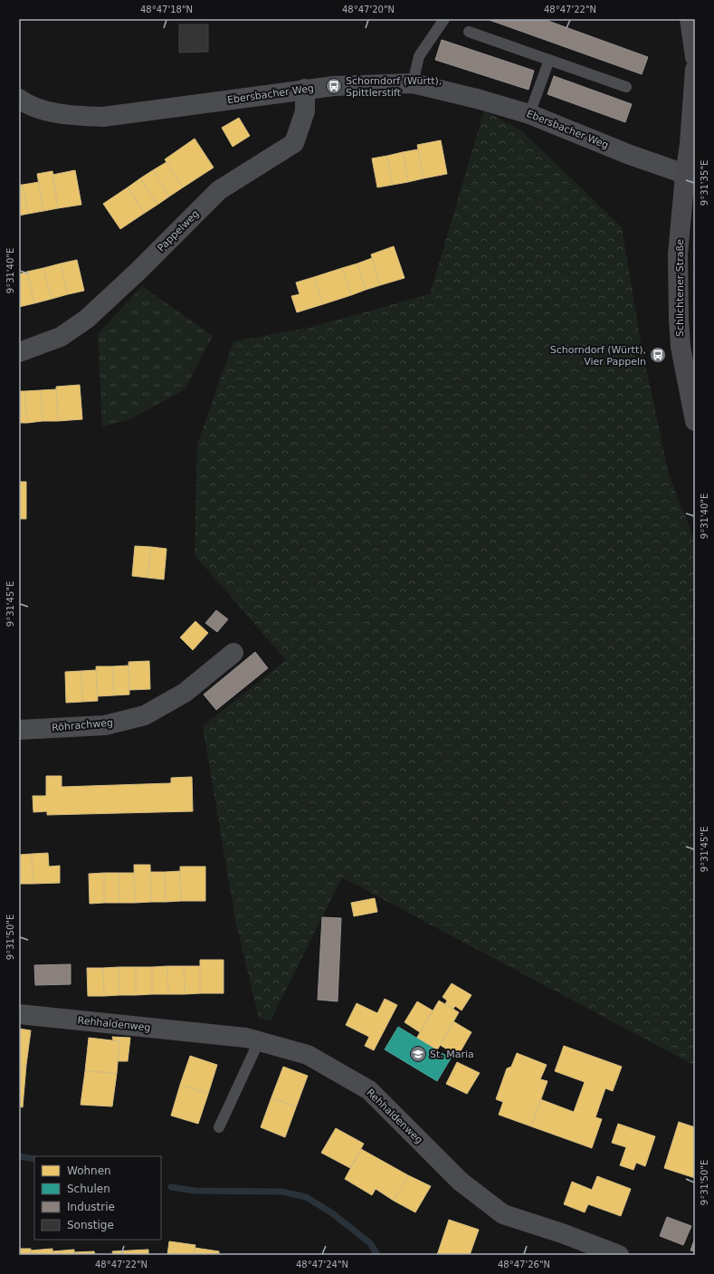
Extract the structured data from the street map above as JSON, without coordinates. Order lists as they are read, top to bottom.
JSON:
{
  "streets": {
    "main road": ["Schlichtener Straße"],
    "street": [
      "Ebersbacher Weg",
      "Pappelweg",
      "Röhrachweg",
      "Rehhaldenweg"
    ]
  },
  "crossings": [
    ["Ebersbacher Weg", "Pappelweg"],
    ["Ebersbacher Weg", "Schlichtener Straße"]
  ],
  "places": {
    "bus stop": ["Schorndorf (Württ), Spittlerstift", "Schorndorf (Württ), Vier Pappeln"],
    "school or university": ["St. Maria"]
  },
  "legend": [
    "Wohnen",
    "Schulen",
    "Industrie",
    "Sonstige"
  ],
  "coordinates": [
    "48°47'18\"N",
    "48°47'20\"N",
    "48°47'22\"N",
    "9°31'35\"E",
    "9°31'40\"E",
    "9°31'45\"E",
    "9°31'50\"E",
    "48°47'24\"N",
    "48°47'26\"N"
  ]
}
